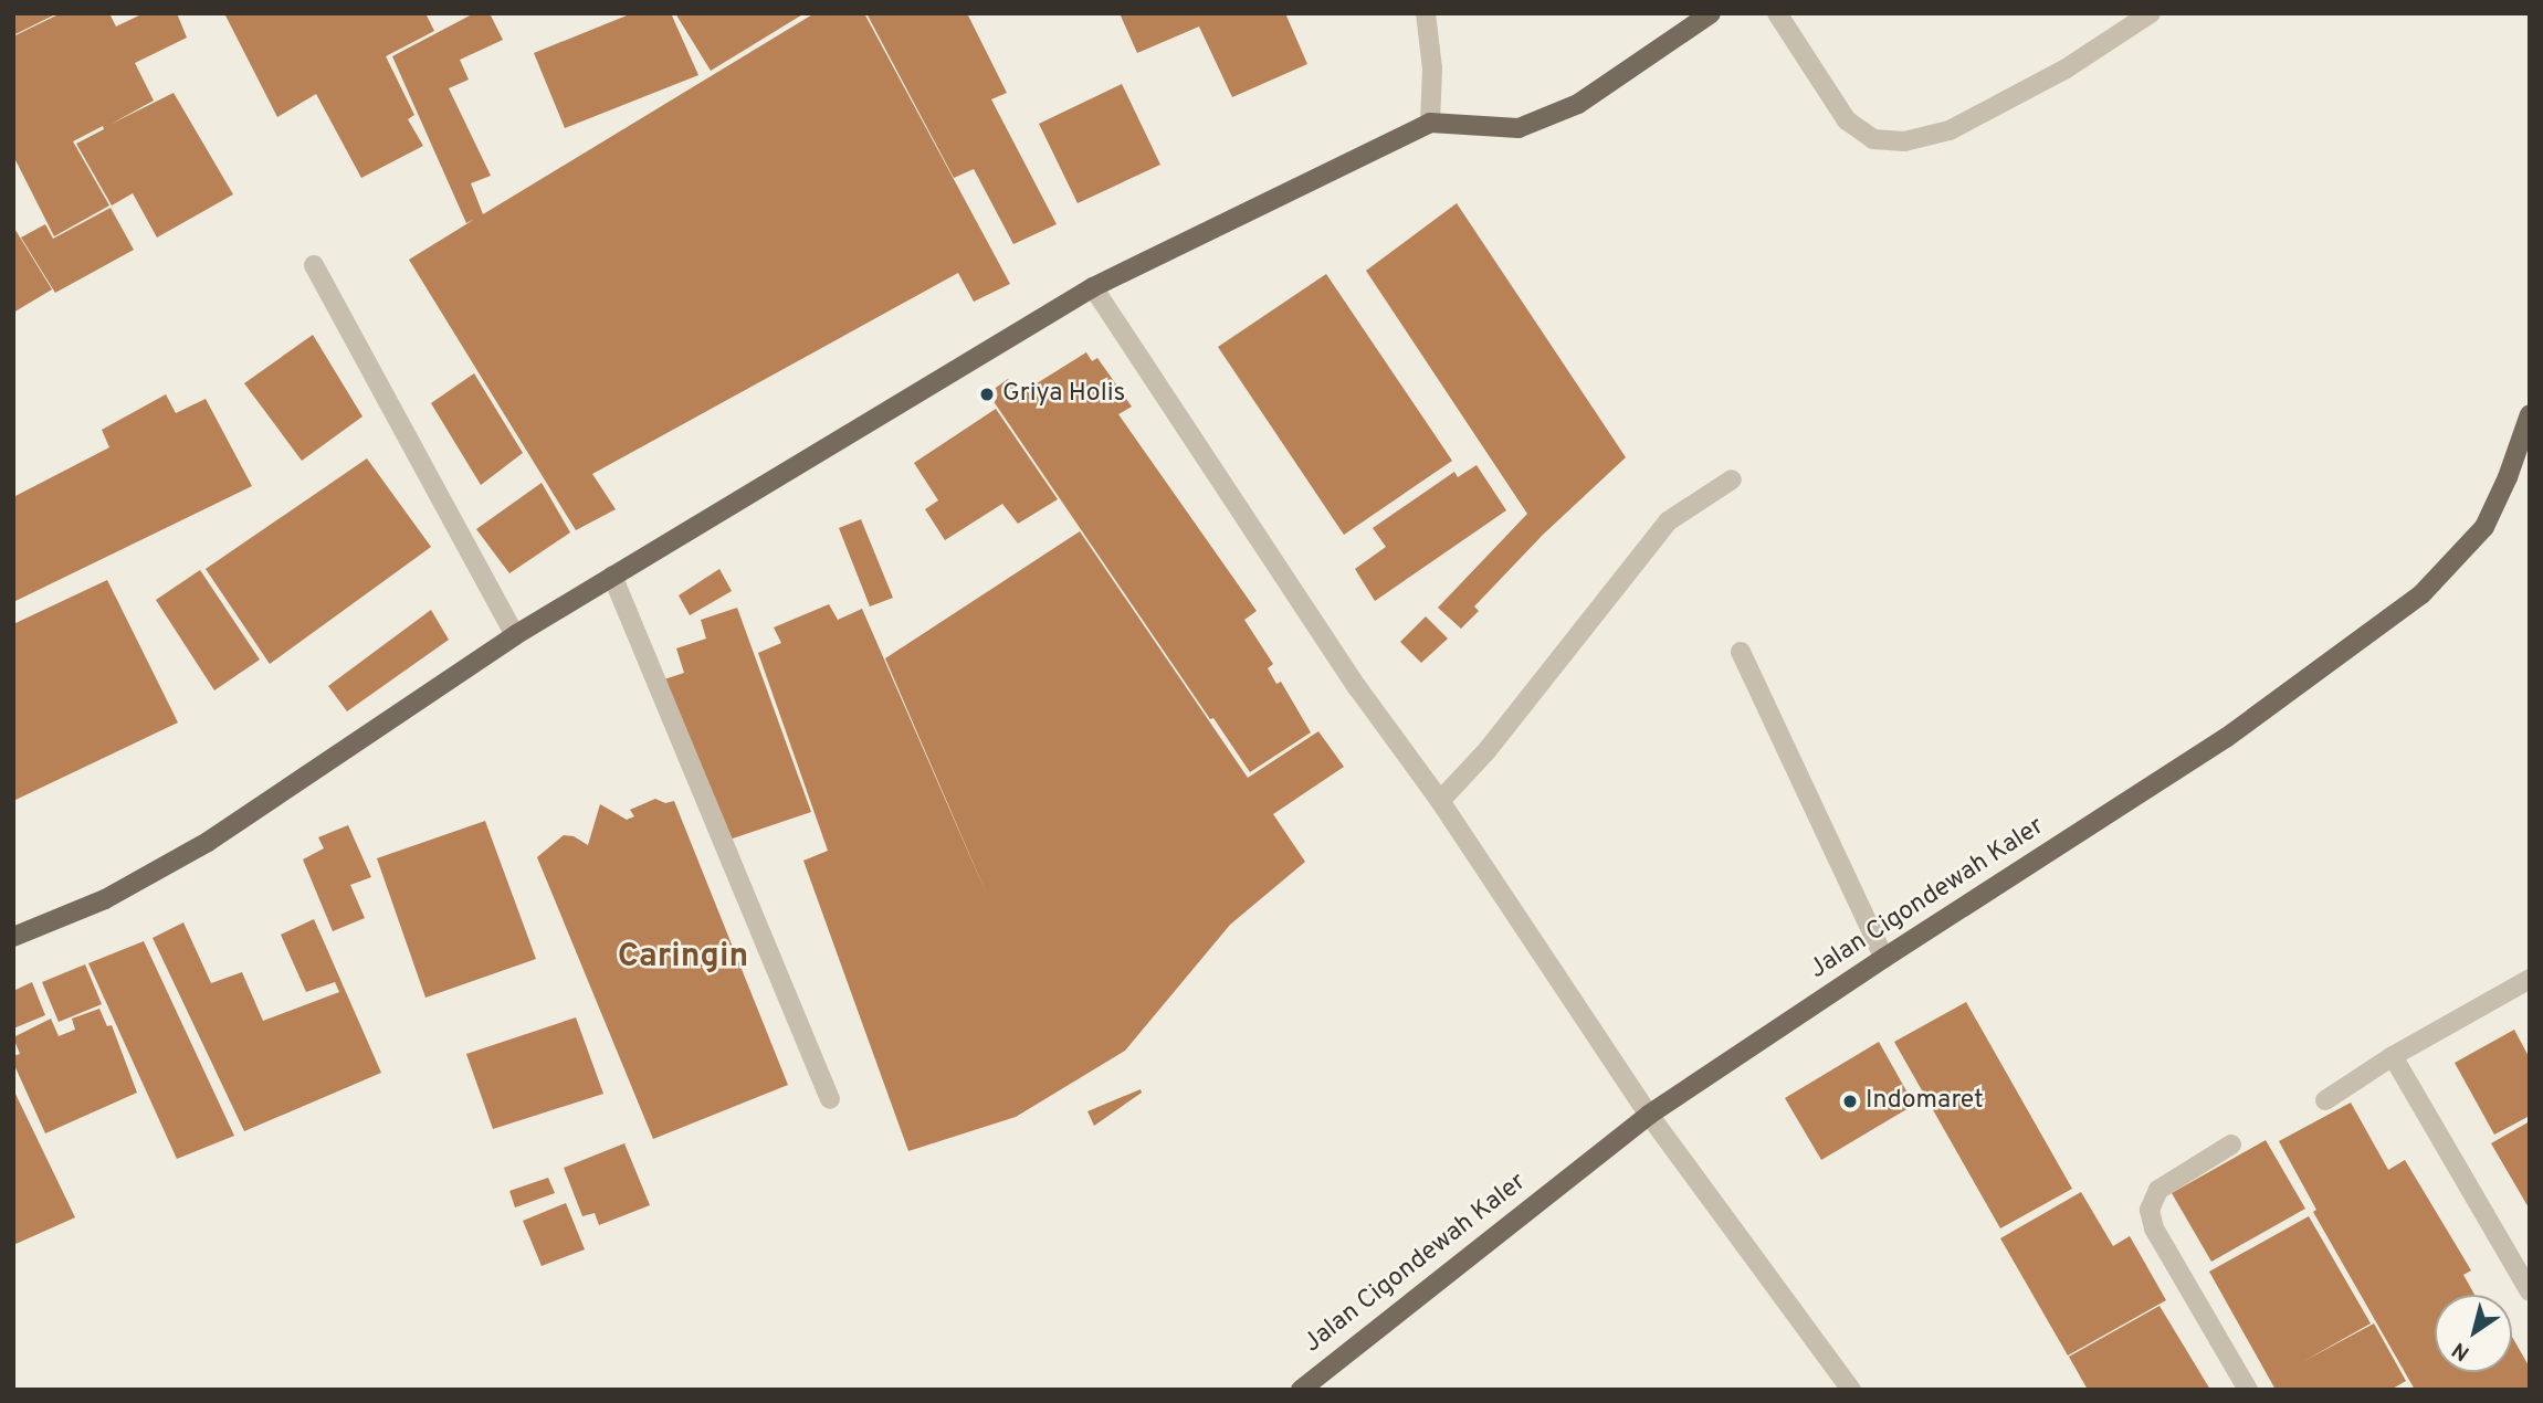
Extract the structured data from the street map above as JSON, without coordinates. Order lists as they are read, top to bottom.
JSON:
{
  "streets": {
    "main road": ["Jalan Cigondewah Kaler"]
  },
  "districts": ["Caringin"],
  "places": ["Griya Holis", "Indomaret"],
  "north": "bottom left"
}
